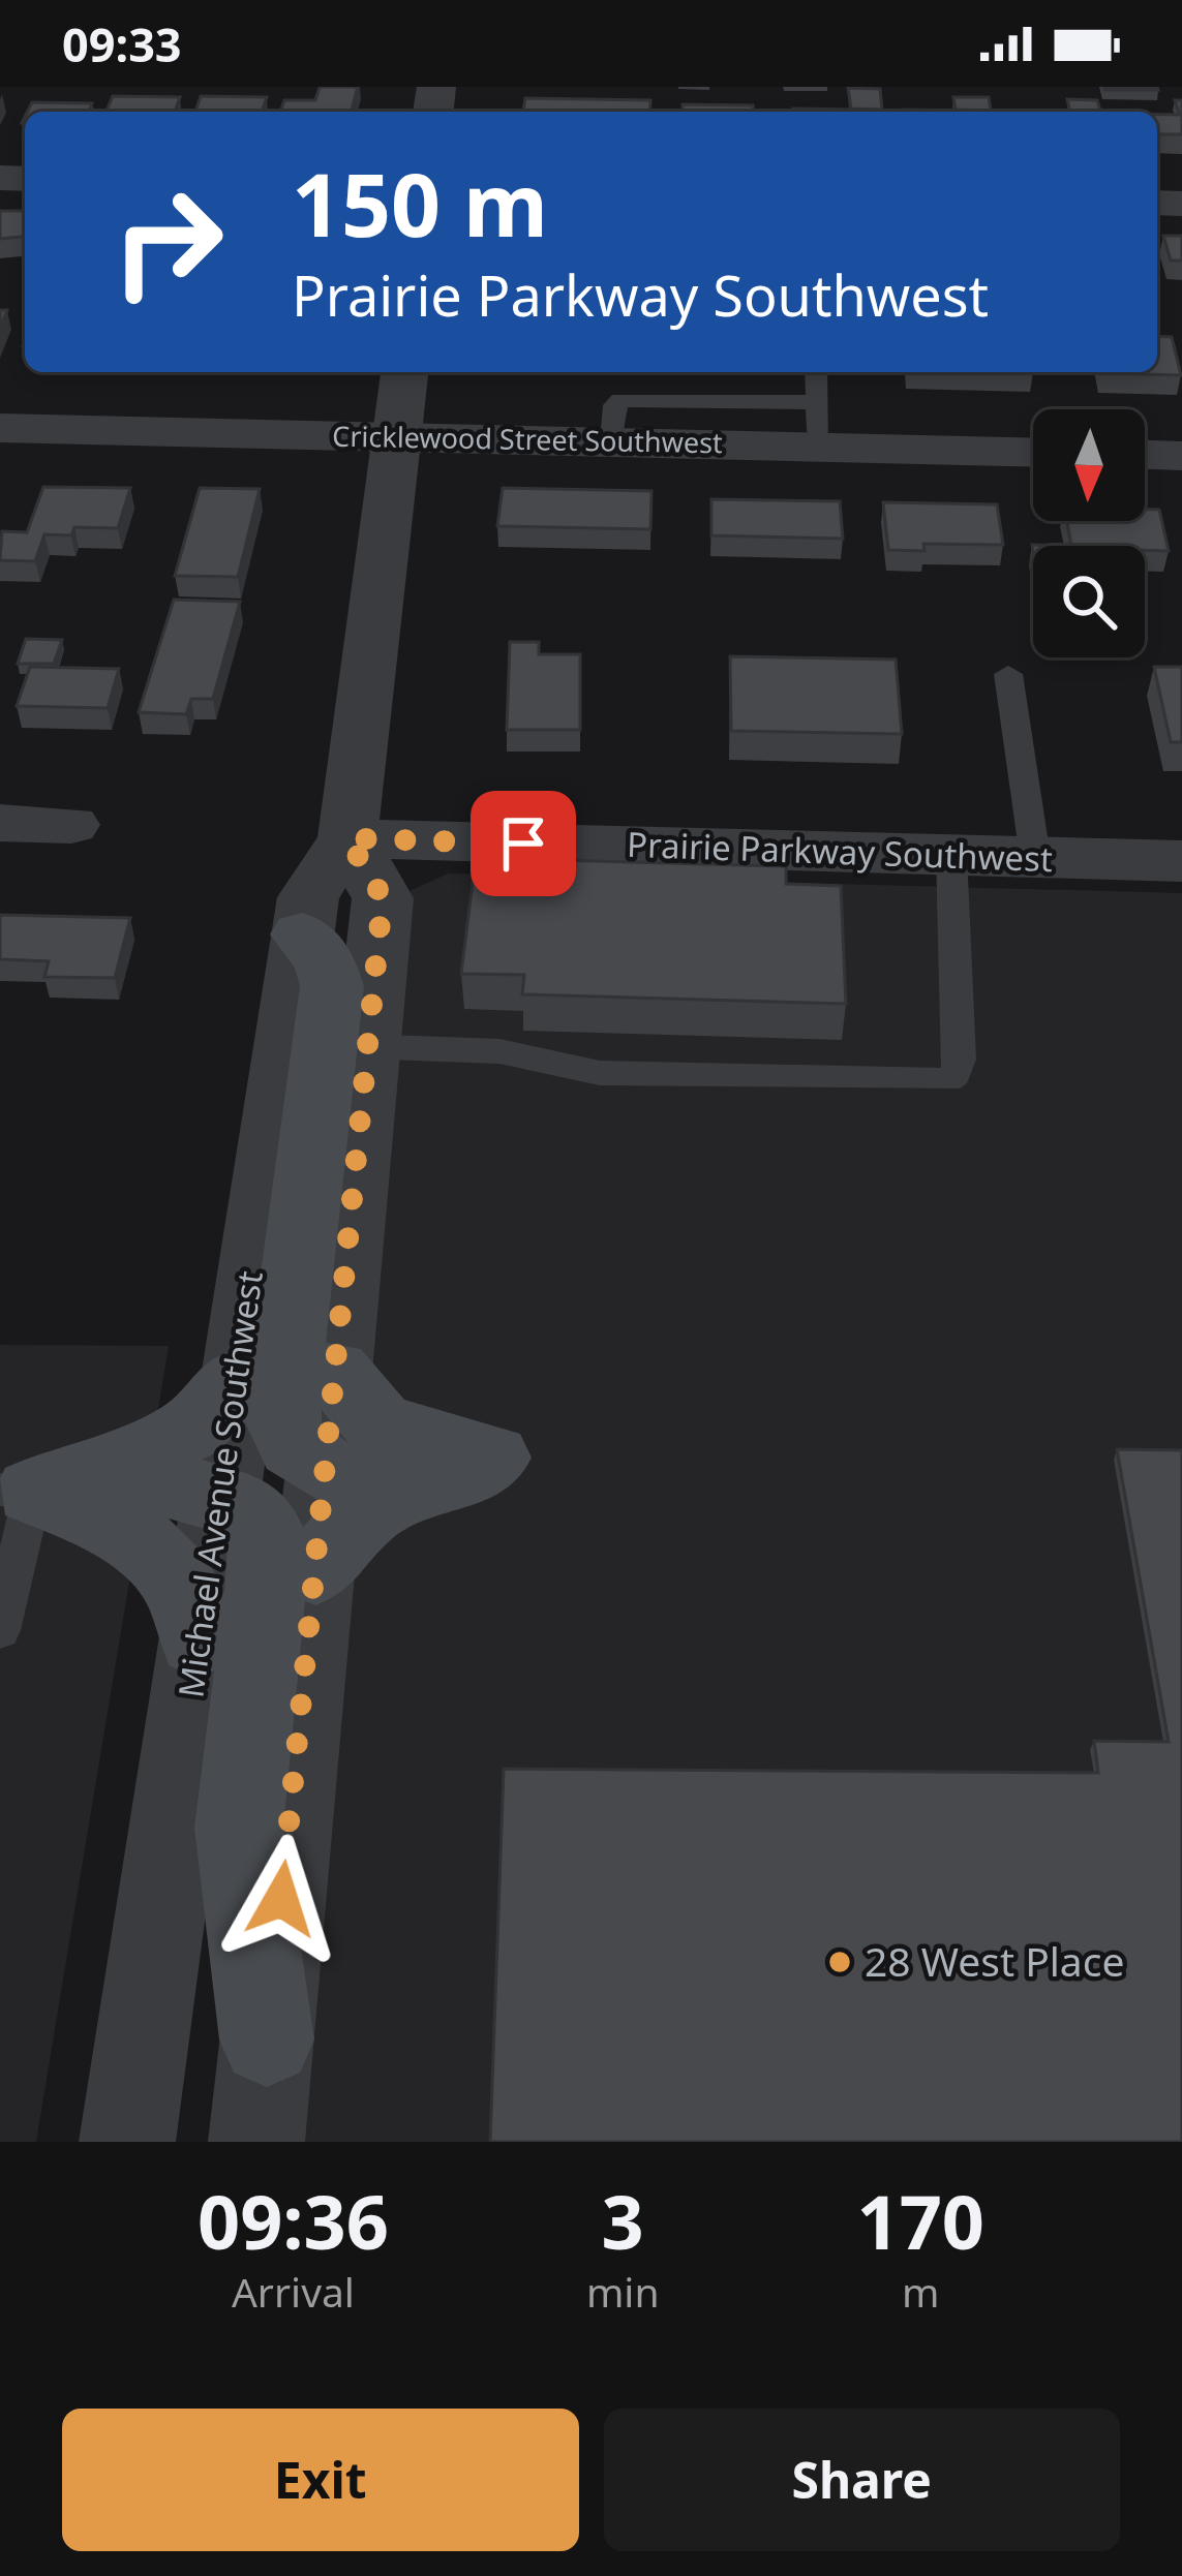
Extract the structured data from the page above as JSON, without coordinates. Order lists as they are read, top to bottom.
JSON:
{
  "streets": {
    "street": ["Cricklewood Street Southwest", "Prairie Parkway Southwest", "Michael Avenue Southwest"]
  },
  "crossings": [
    ["Cricklewood Street Southwest", "Michael Avenue Southwest"],
    ["Prairie Parkway Southwest", "Michael Avenue Southwest"]
  ],
  "places": ["28 West Place"],
  "north": "bottom",
  "page": {
    "status": "09:33",
    "turn": ["150 m", "Prairie Parkway Southwest"],
    "eta": [
      "09:36",
      "Arrival",
      "3",
      "min",
      "170",
      "m"
    ],
    "buttons": ["Exit", "Share"]
  }
}
